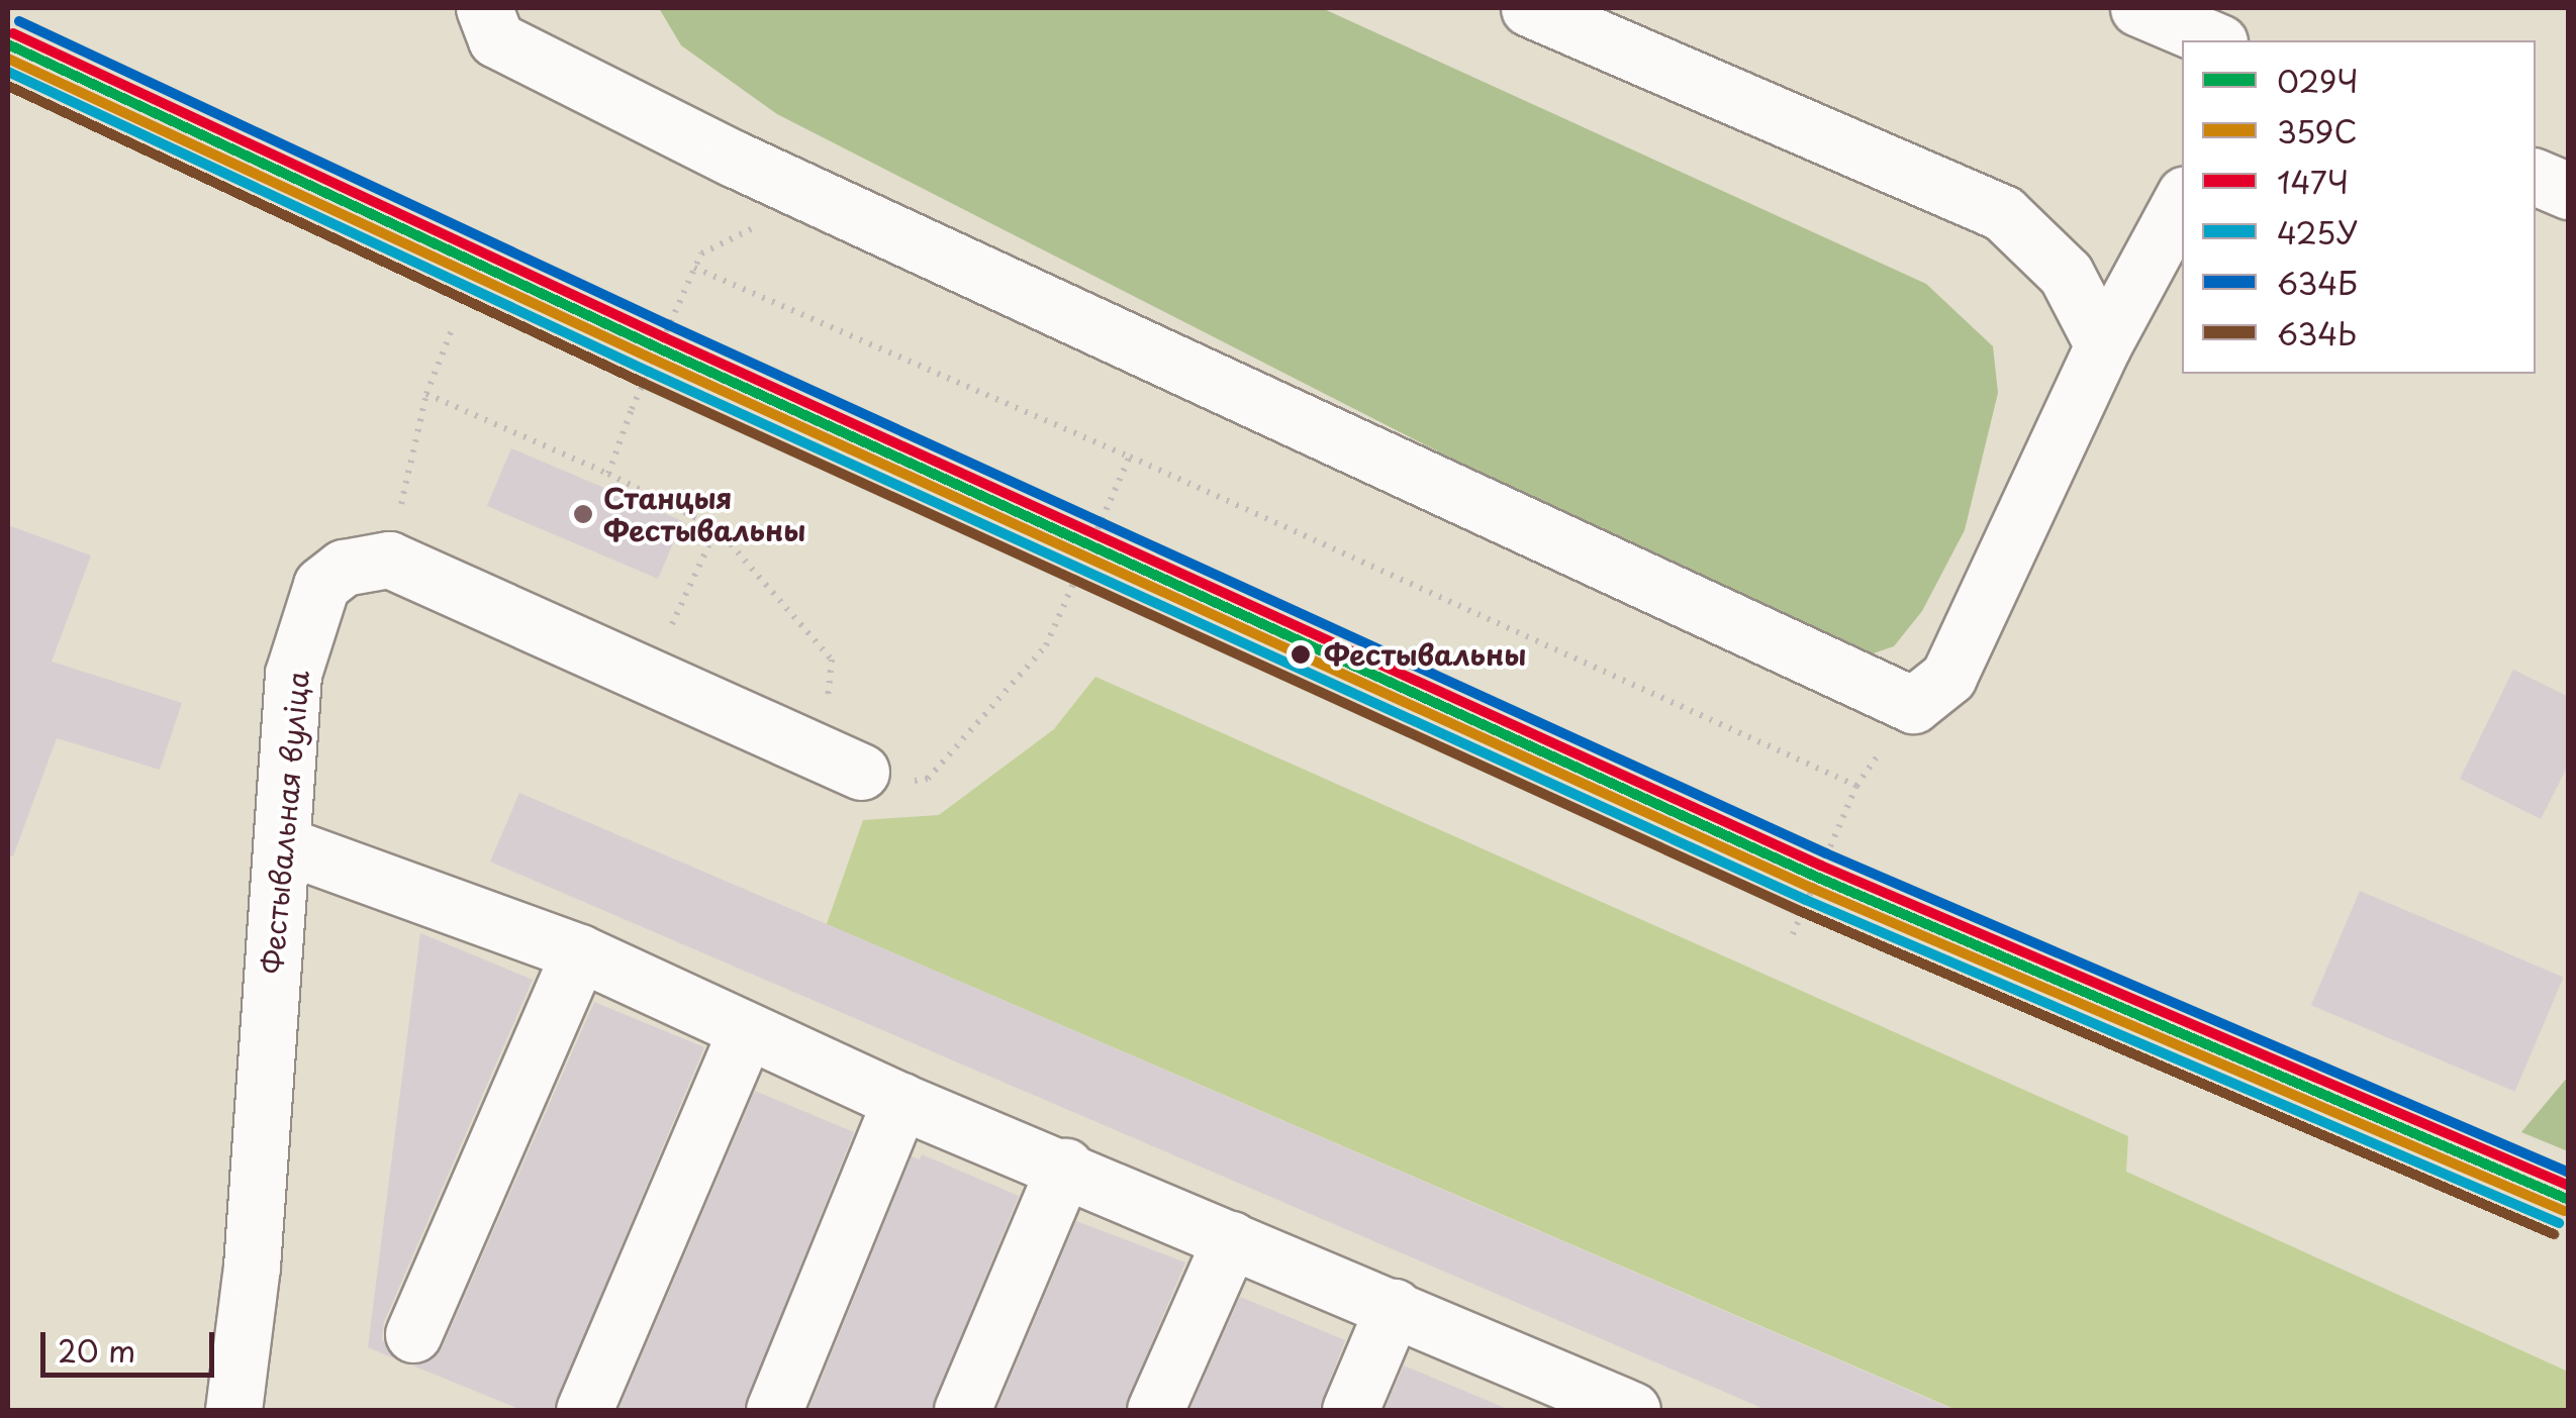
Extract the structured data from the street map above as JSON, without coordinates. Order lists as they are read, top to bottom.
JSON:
{
  "streets": {
    "street": ["Фестывальная вуліца"]
  },
  "places": ["Станцыя Фестывальны", "Фестывальны"],
  "lines": [
    "transit line 634Б",
    "transit line 147Ч",
    "transit line 029Ч",
    "transit line 359С",
    "transit line 425У",
    "transit line 634Ь"
  ],
  "legend": [
    "029Ч",
    "359С",
    "147Ч",
    "425У",
    "634Б",
    "634Ь"
  ],
  "scale_bar": "20 m"
}
